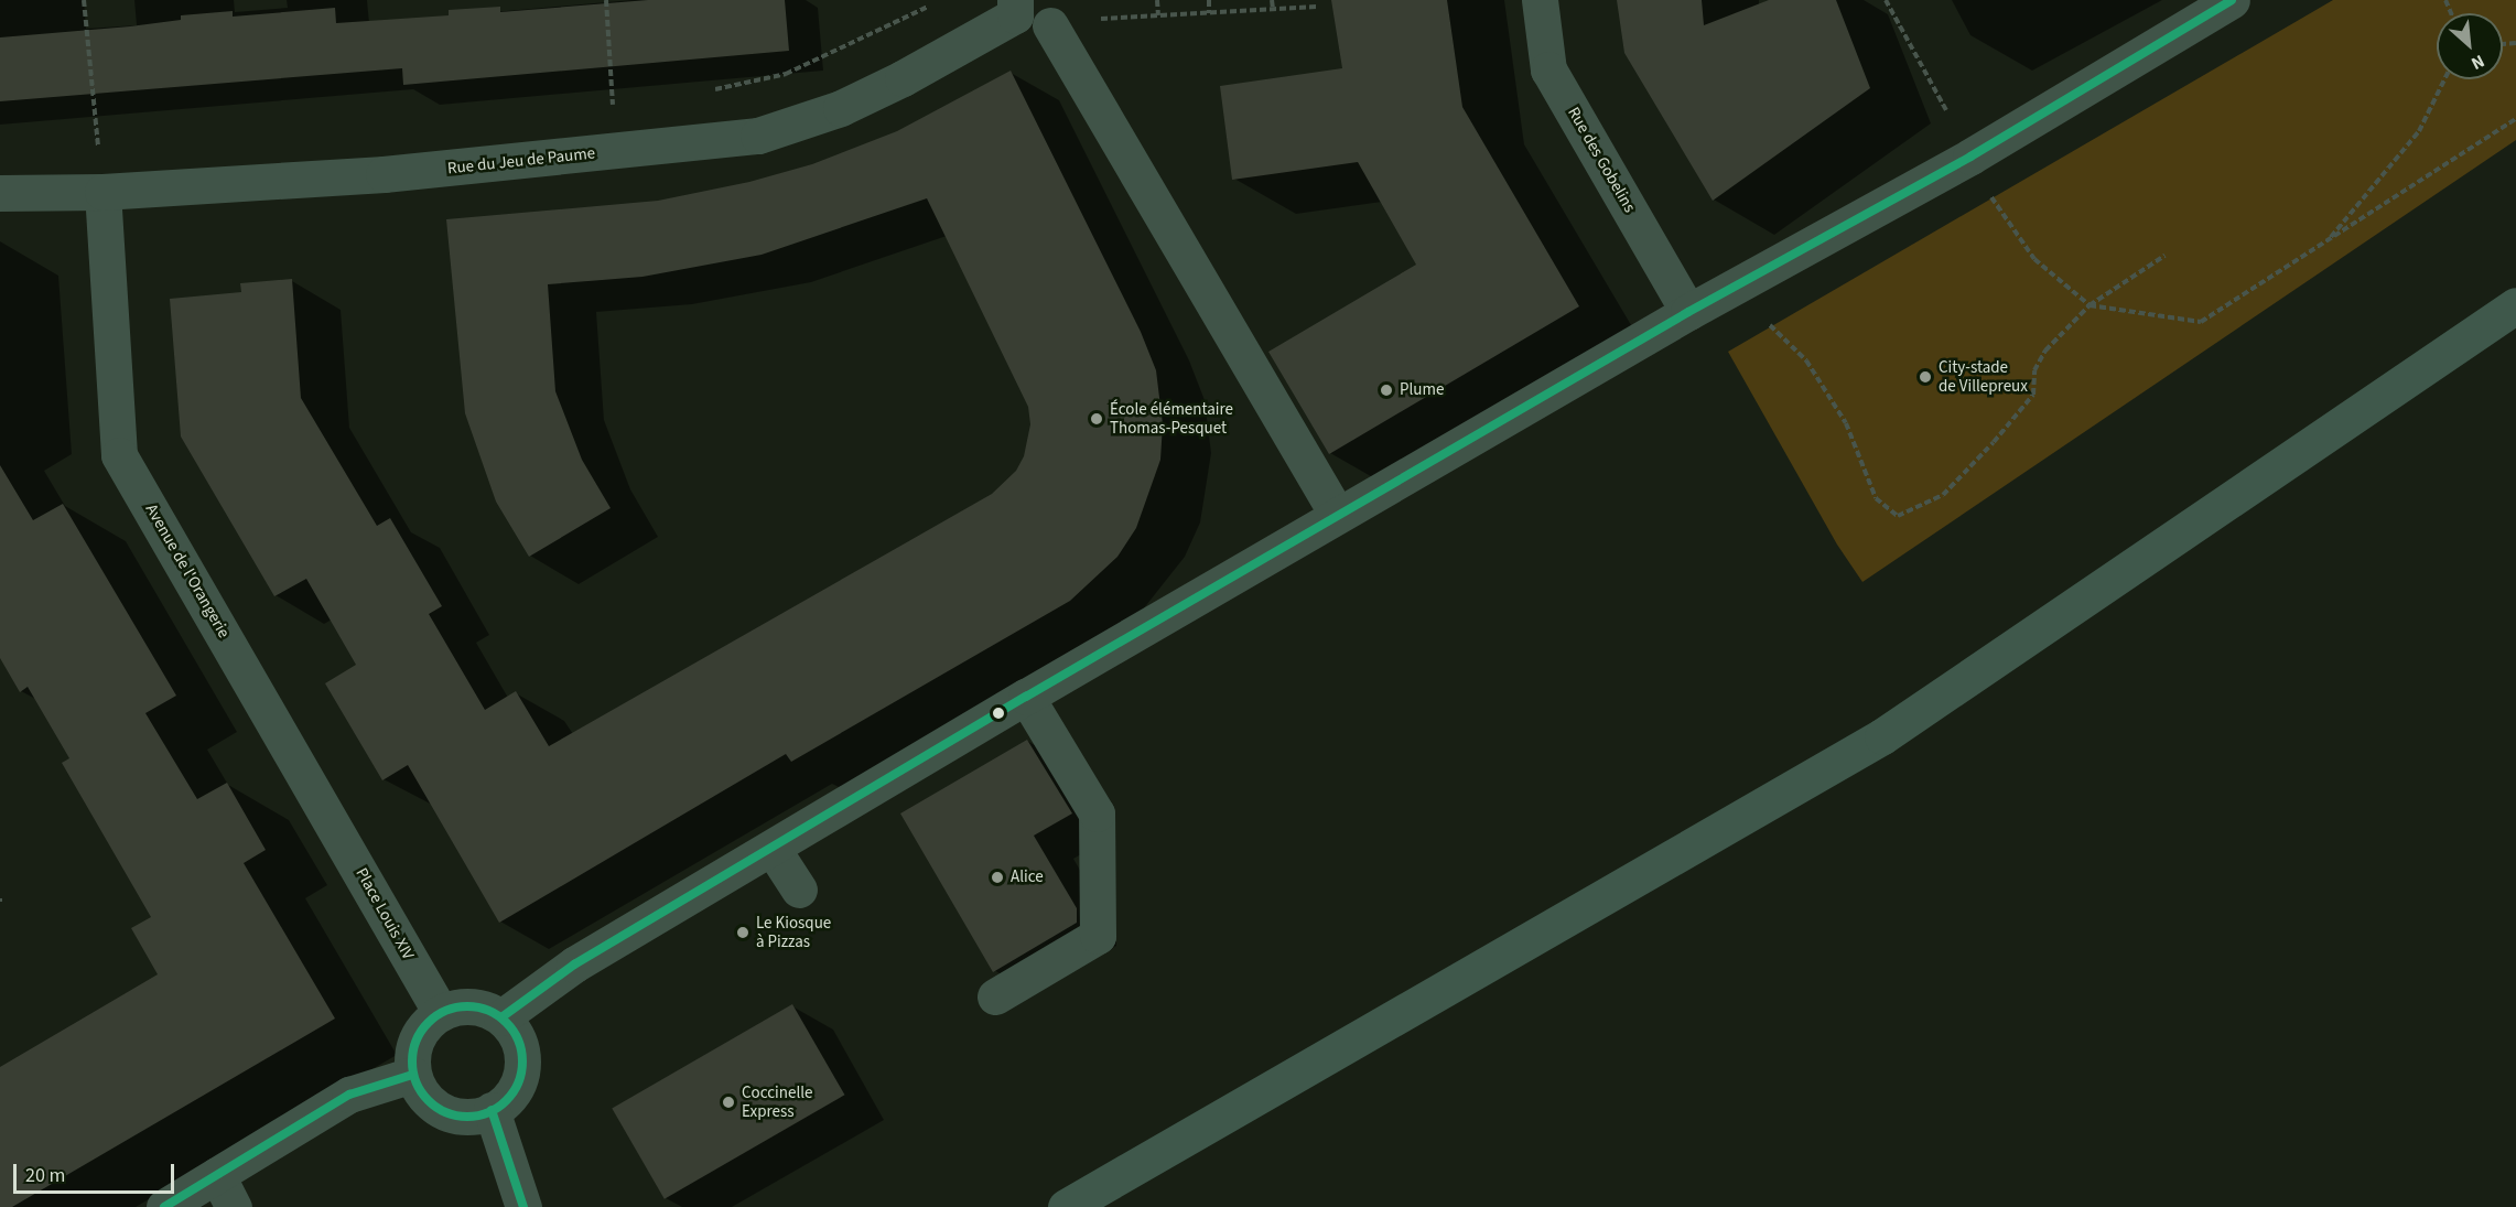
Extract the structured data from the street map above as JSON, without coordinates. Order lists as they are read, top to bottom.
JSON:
{
  "streets": {
    "street": [
      "Rue des Gobelins",
      "Rue du Jeu de Paume",
      "Avenue de l'Orangerie",
      "Place Louis XIV"
    ]
  },
  "crossings": [
    ["Rue du Jeu de Paume", "Avenue de l'Orangerie"],
    ["Avenue de l'Orangerie", "Place Louis XIV"]
  ],
  "places": [
    "City-stade de Villepreux",
    "Plume",
    "École élémentaire Thomas-Pesquet",
    "Alice",
    "Le Kiosque à Pizzas",
    "Coccinelle Express"
  ],
  "scale_bar": "20 m",
  "north": "bottom right"
}
